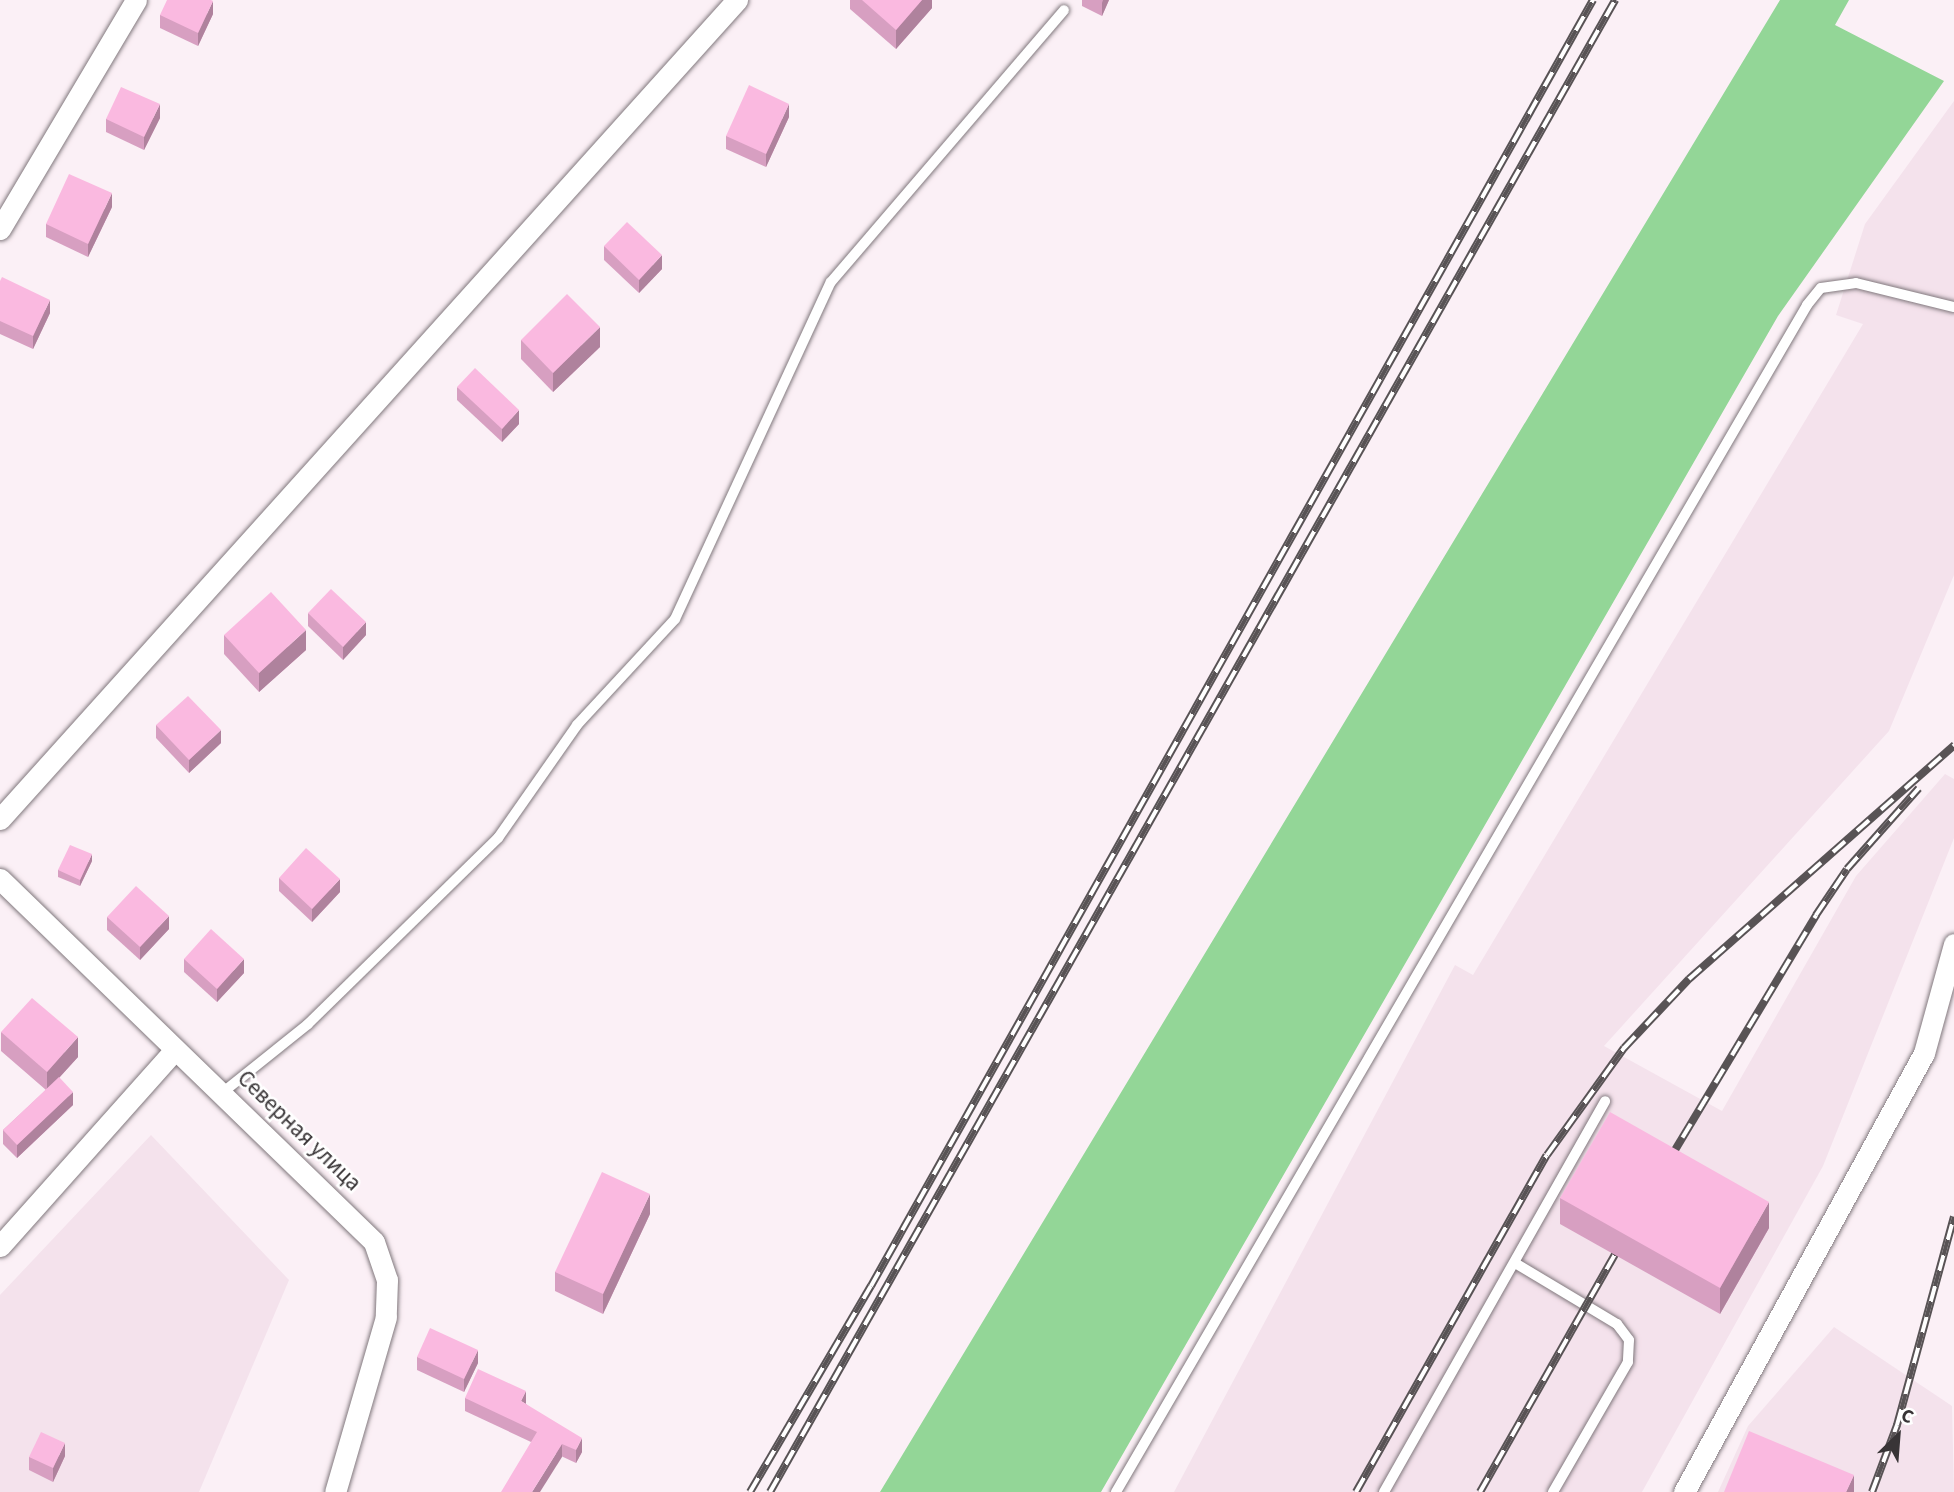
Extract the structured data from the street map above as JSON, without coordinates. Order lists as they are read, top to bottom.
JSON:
{
  "streets": {
    "street": ["Северная улица"]
  },
  "north": "top right"
}
